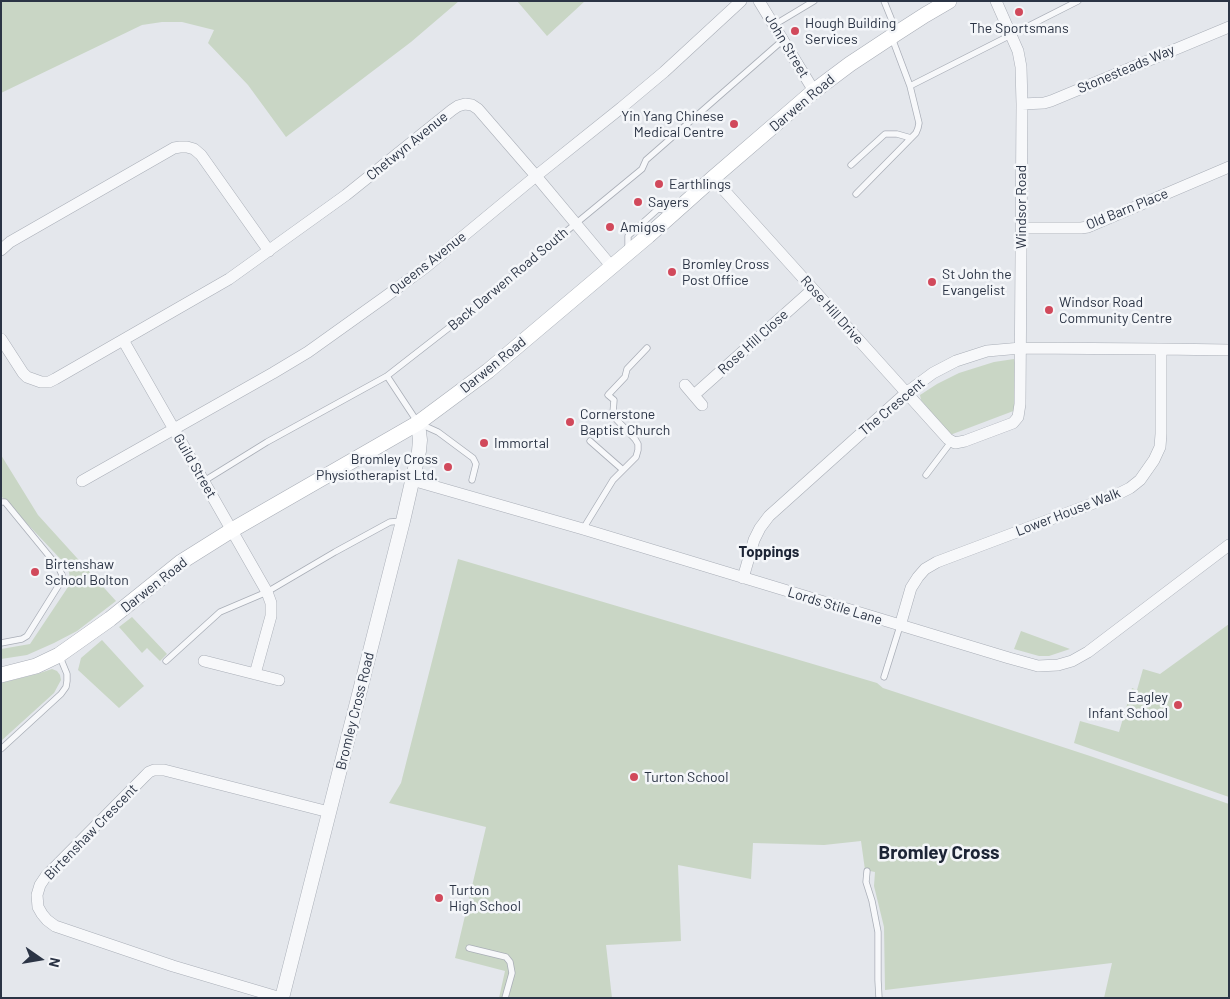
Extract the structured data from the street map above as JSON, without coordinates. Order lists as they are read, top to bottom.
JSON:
{
  "streets": {
    "main road": ["Darwen Road"],
    "street": [
      "John Street",
      "Stonesteads Way",
      "Chetwyn Avenue",
      "Windsor Road",
      "Old Barn Place",
      "Queens Avenue",
      "Rose Hill Drive",
      "Rose Hill Close",
      "The Crescent",
      "Guild Street",
      "Lower House Walk",
      "Lords Stile Lane",
      "Bromley Cross Road",
      "Birtenshaw Crescent"
    ],
    "lane": ["Back Darwen Road South"]
  },
  "crossings": [
    ["John Street", "Darwen Road"],
    ["John Street", "Back Darwen Road South"],
    ["Stonesteads Way", "Windsor Road"],
    ["Darwen Road", "Chetwyn Avenue"],
    ["Darwen Road", "Rose Hill Drive"],
    ["Darwen Road", "Guild Street"],
    ["Darwen Road", "Bromley Cross Road"],
    ["Chetwyn Avenue", "Queens Avenue"],
    ["Chetwyn Avenue", "Back Darwen Road South"],
    ["Chetwyn Avenue", "Guild Street"],
    ["Windsor Road", "Old Barn Place"],
    ["Windsor Road", "Rose Hill Drive"],
    ["Windsor Road", "The Crescent"],
    ["Queens Avenue", "Guild Street"],
    ["Back Darwen Road South", "Guild Street"],
    ["Rose Hill Drive", "Rose Hill Close"],
    ["Rose Hill Drive", "The Crescent"],
    ["The Crescent", "Lower House Walk"],
    ["The Crescent", "Lords Stile Lane"],
    ["Lower House Walk", "Lords Stile Lane"],
    ["Lords Stile Lane", "Bromley Cross Road"],
    ["Bromley Cross Road", "Birtenshaw Crescent"]
  ],
  "districts": ["Toppings", "Bromley Cross"],
  "places": [
    "The Sportsmans",
    "Hough Building Services",
    "Yin Yang Chinese Medical Centre",
    "Earthlings",
    "Sayers",
    "Amigos",
    "Bromley Cross Post Office",
    "St John the Evangelist",
    "Windsor Road Community Centre",
    "Cornerstone Baptist Church",
    "Immortal",
    "Bromley Cross Physiotherapist Ltd.",
    "Birtenshaw School Bolton",
    "Eagley Infant School",
    "Turton School",
    "Turton High School"
  ],
  "north": "right"
}
